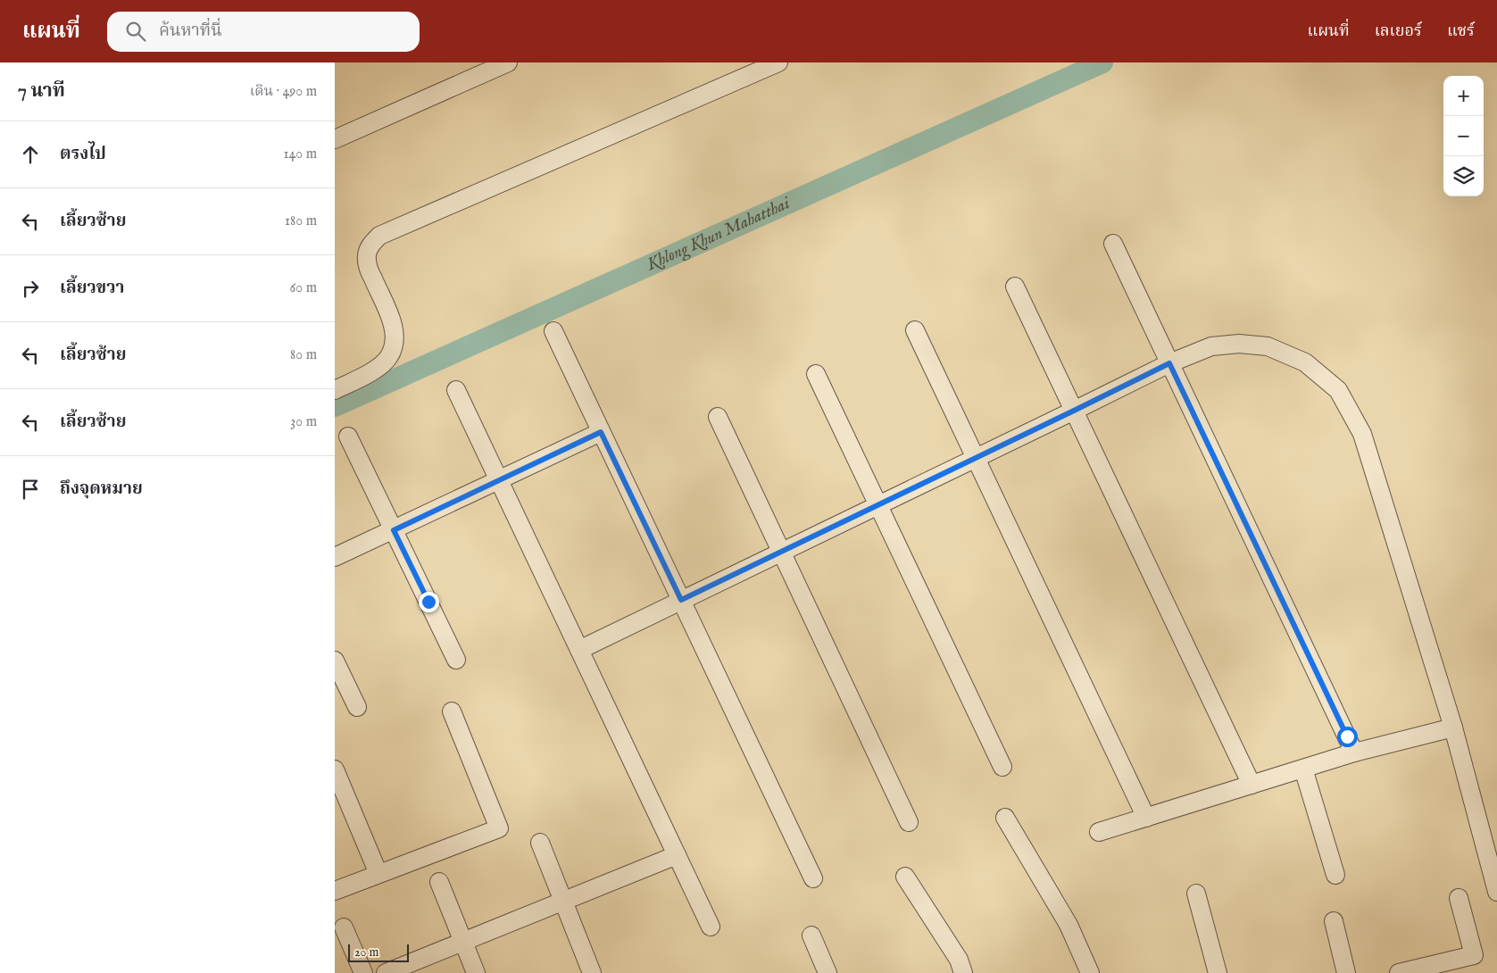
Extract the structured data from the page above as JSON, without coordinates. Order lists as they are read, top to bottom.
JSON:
{
  "water": ["Khlong Khun Mahatthai"],
  "scale_bar": "20 m",
  "page": {
    "header": "แผนที่",
    "search": "ค้นหาที่นี่",
    "nav": ["แผนที่", "เลเยอร์", "แชร์"],
    "heading": ["7 นาที", "เดิน · 490 m"],
    "map_buttons": ["+", "−"],
    "list": [
      ["ตรงไป", "140 m"],
      ["เลี้ยวซ้าย", "180 m"],
      ["เลี้ยวขวา", "60 m"],
      ["เลี้ยวซ้าย", "80 m"],
      ["เลี้ยวซ้าย", "30 m"],
      "ถึงจุดหมาย"
    ],
    "scale": "20 m"
  }
}
